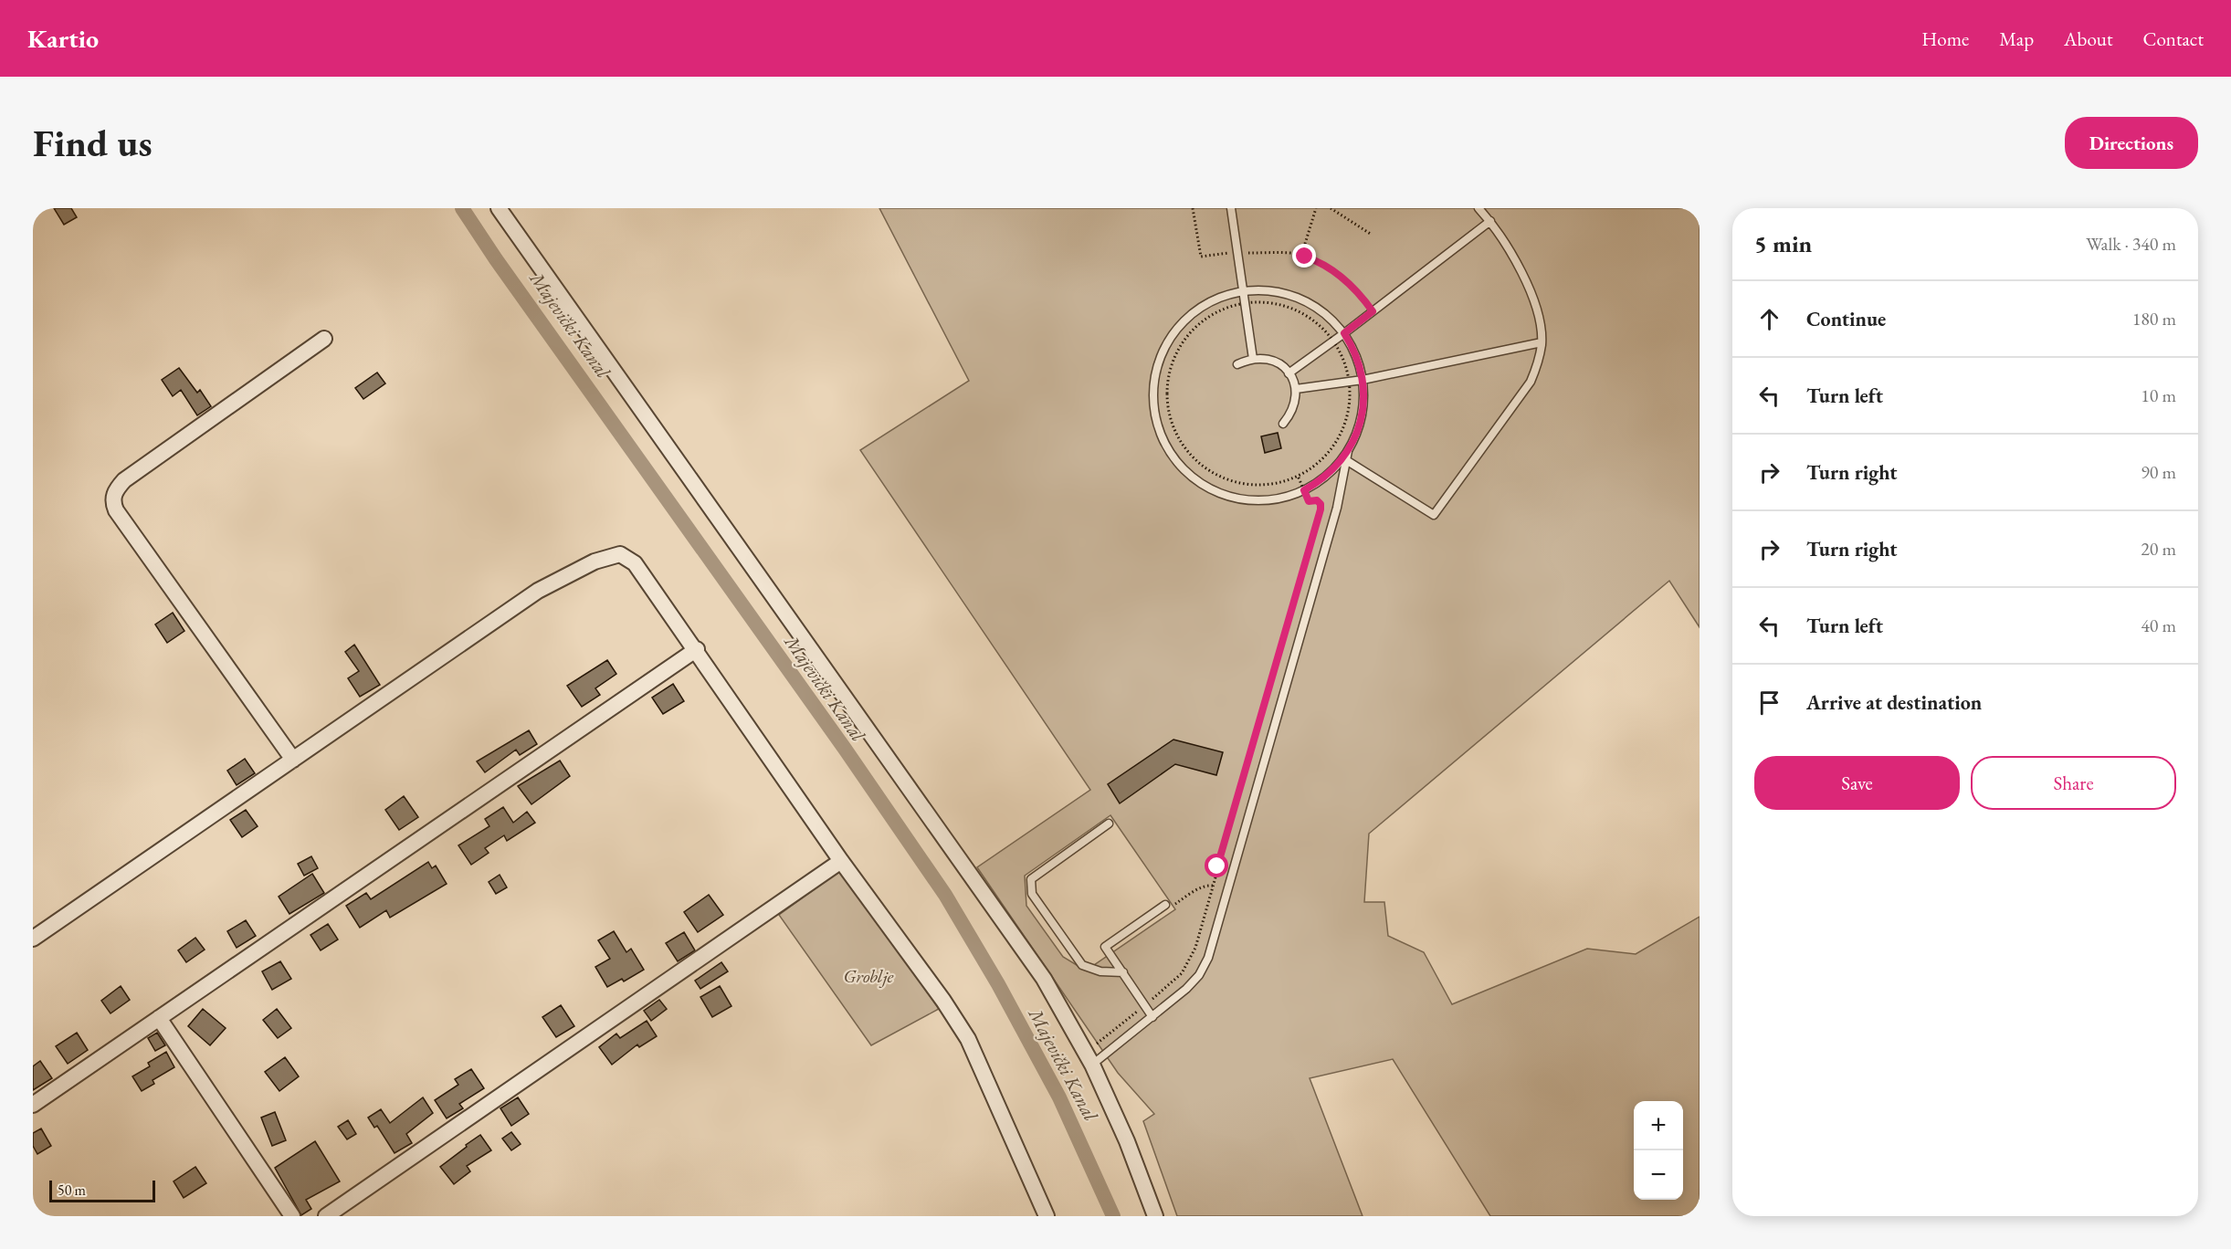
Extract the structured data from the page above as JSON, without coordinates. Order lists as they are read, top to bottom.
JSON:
{
  "water": ["Majevički Kanal"],
  "parks": ["Groblje"],
  "scale_bar": "50 m",
  "page": {
    "header": "Kartio",
    "nav": [
      "Home",
      "Map",
      "About",
      "Contact"
    ],
    "buttons": [
      "Directions",
      ["Save", "Share"]
    ],
    "title": "Find us",
    "heading": ["5 min", "Walk · 340 m"],
    "list": [
      ["Continue", "180 m"],
      ["Turn left", "10 m"],
      ["Turn right", "90 m"],
      ["Turn right", "20 m"],
      ["Turn left", "40 m"],
      "Arrive at destination"
    ],
    "map_buttons": ["+", "−"],
    "scale": "50 m"
  }
}
